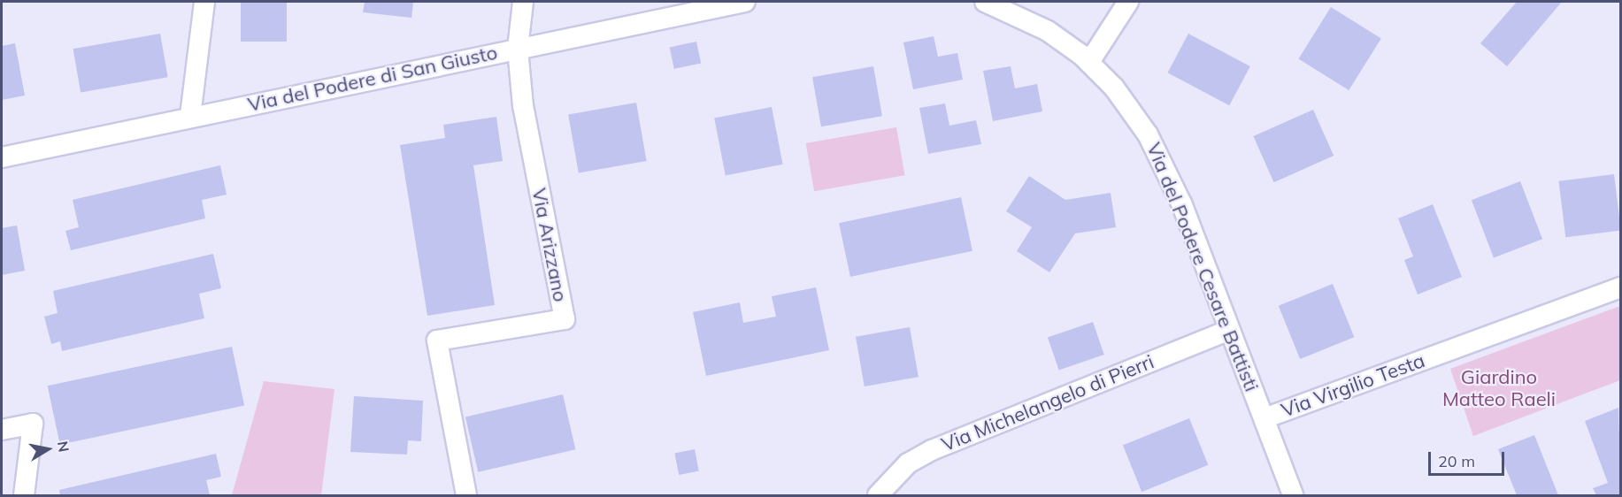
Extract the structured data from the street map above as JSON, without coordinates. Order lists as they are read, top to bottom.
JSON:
{
  "streets": {
    "street": [
      "Via del Podere di San Giusto",
      "Via Arizzano",
      "Via del Podere Cesare Battisti",
      "Via Virgilio Testa",
      "Via Michelangelo di Pierri"
    ]
  },
  "crossings": [
    ["Via del Podere di San Giusto", "Via Arizzano"],
    ["Via del Podere Cesare Battisti", "Via Virgilio Testa"],
    ["Via del Podere Cesare Battisti", "Via Michelangelo di Pierri"]
  ],
  "parks": ["Giardino Matteo Raeli"],
  "scale_bar": "20 m",
  "north": "right"
}
